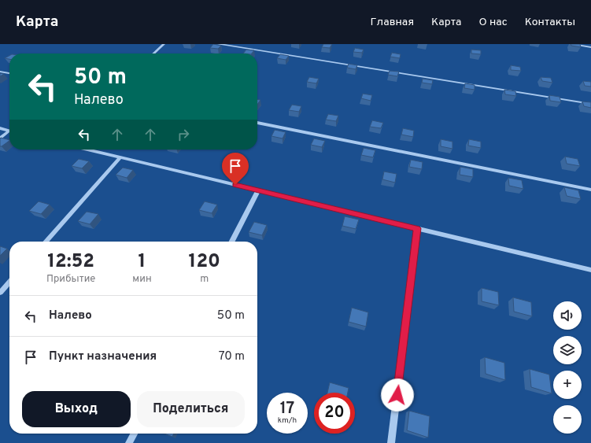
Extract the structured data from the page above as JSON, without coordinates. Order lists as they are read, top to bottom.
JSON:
{
  "page": {
    "header": "Карта",
    "nav": [
      "Главная",
      "Карта",
      "О нас",
      "Контакты"
    ],
    "turn": ["50 m", "Налево"],
    "eta": [
      "12:52",
      "Прибытие",
      "1",
      "мин",
      "120",
      "m"
    ],
    "list": [
      {
        "name": "Налево",
        "value": "50 m"
      },
      {
        "name": "Пункт назначения",
        "value": "70 m"
      }
    ],
    "map_buttons": ["+", "−"],
    "buttons": ["Выход", "Поделиться"],
    "speed": "17 km/h",
    "limit": "20"
  }
}
